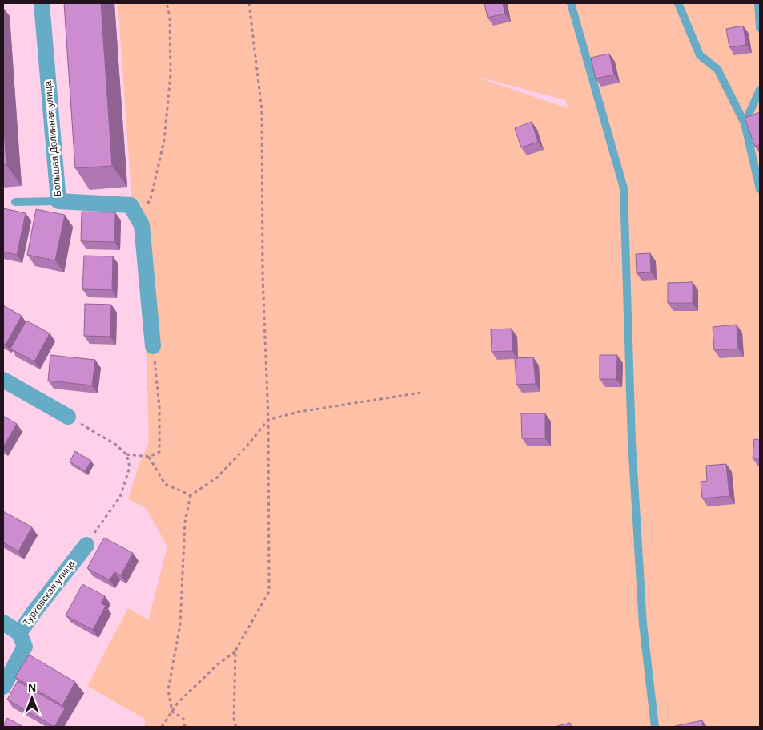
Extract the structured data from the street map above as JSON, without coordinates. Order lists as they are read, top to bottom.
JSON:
{
  "streets": {
    "street": ["Большая Долинная улица", "Турковская улица"]
  },
  "north": "top"
}
